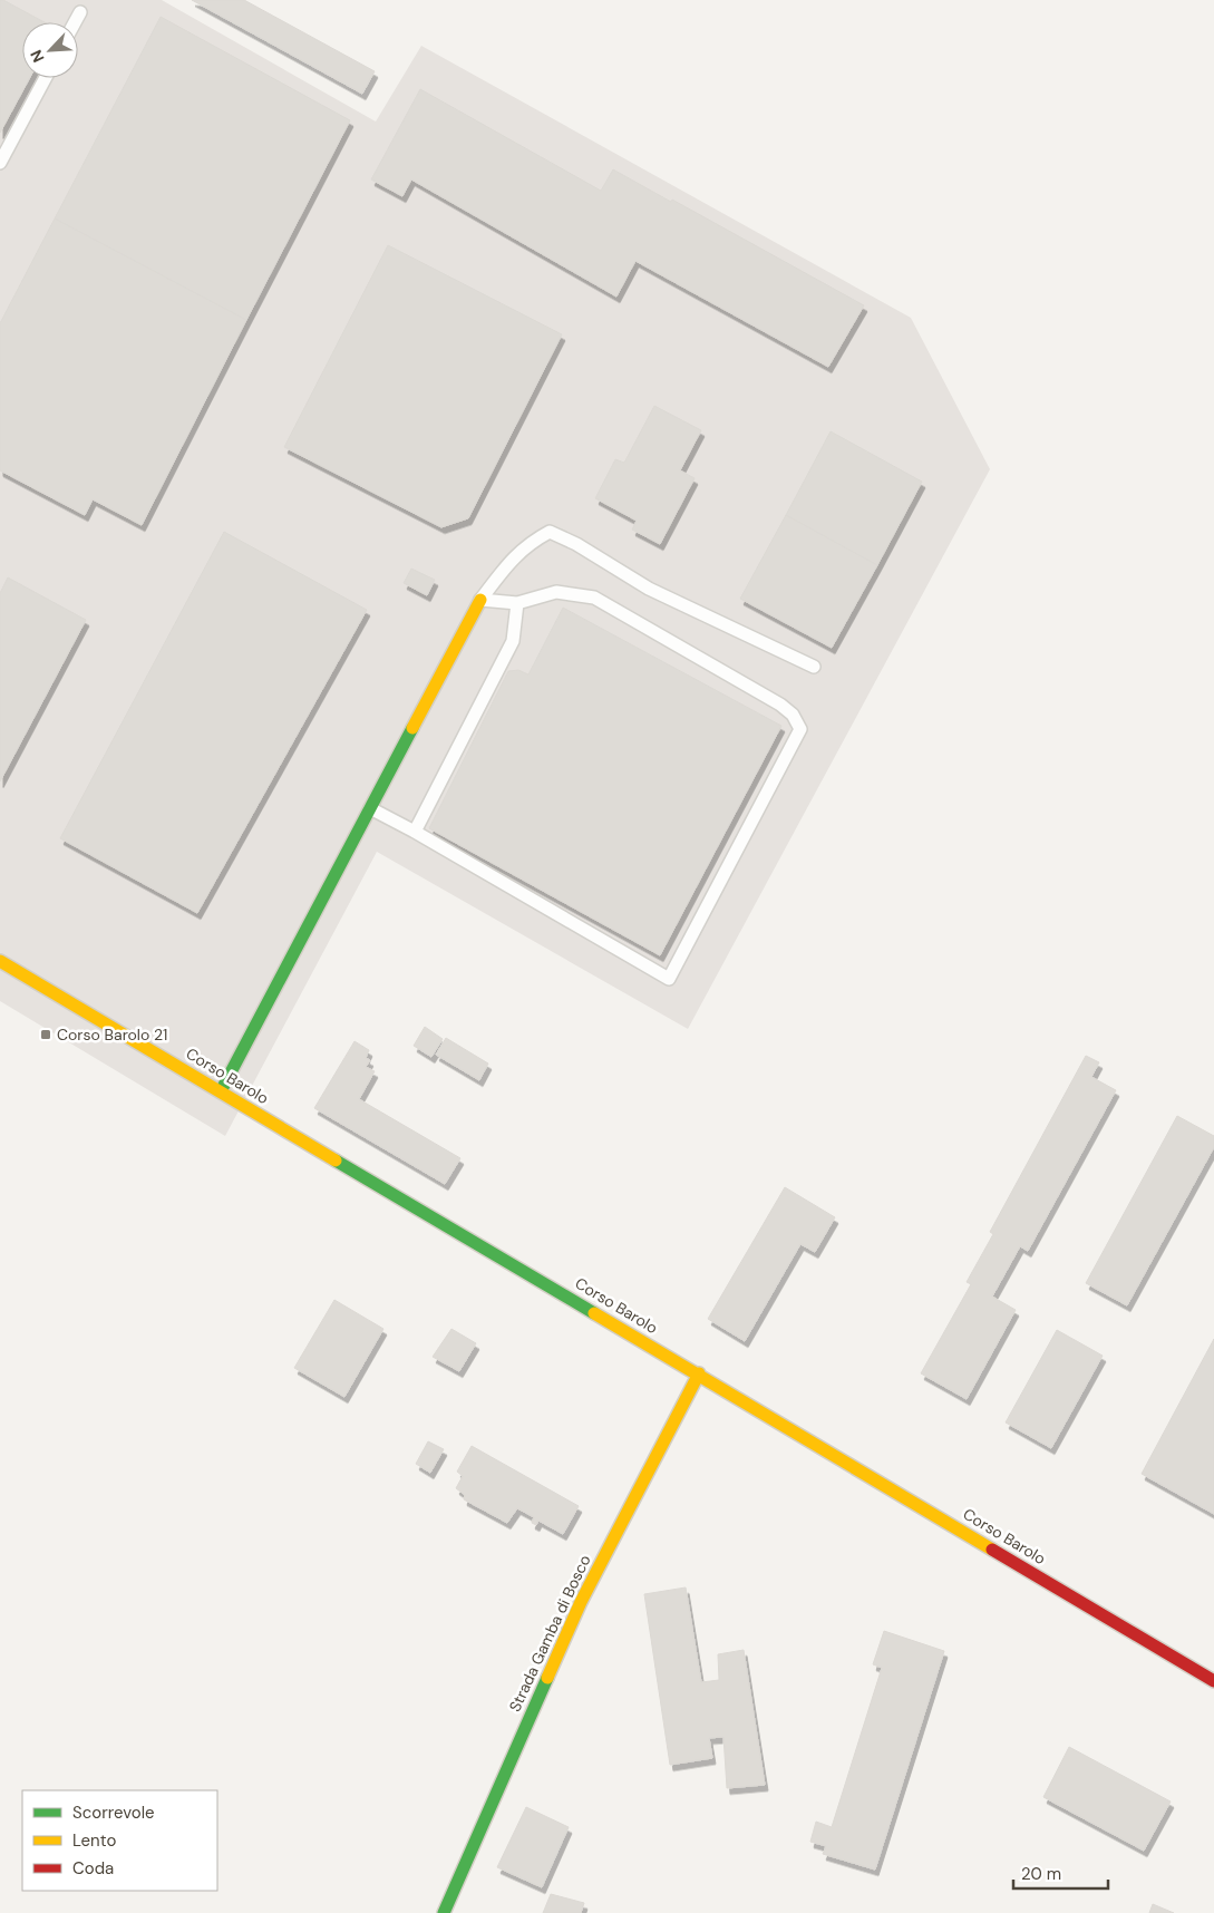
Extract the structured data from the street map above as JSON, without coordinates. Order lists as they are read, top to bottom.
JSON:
{
  "streets": {
    "main road": ["Corso Barolo", "Strada Gamba di Bosco"]
  },
  "crossings": [
    ["Corso Barolo", "Strada Gamba di Bosco"]
  ],
  "places": {
    "transit": ["Corso Barolo 21"]
  },
  "legend": ["Scorrevole", "Lento", "Coda"],
  "scale_bar": "20 m",
  "north": "bottom left"
}
